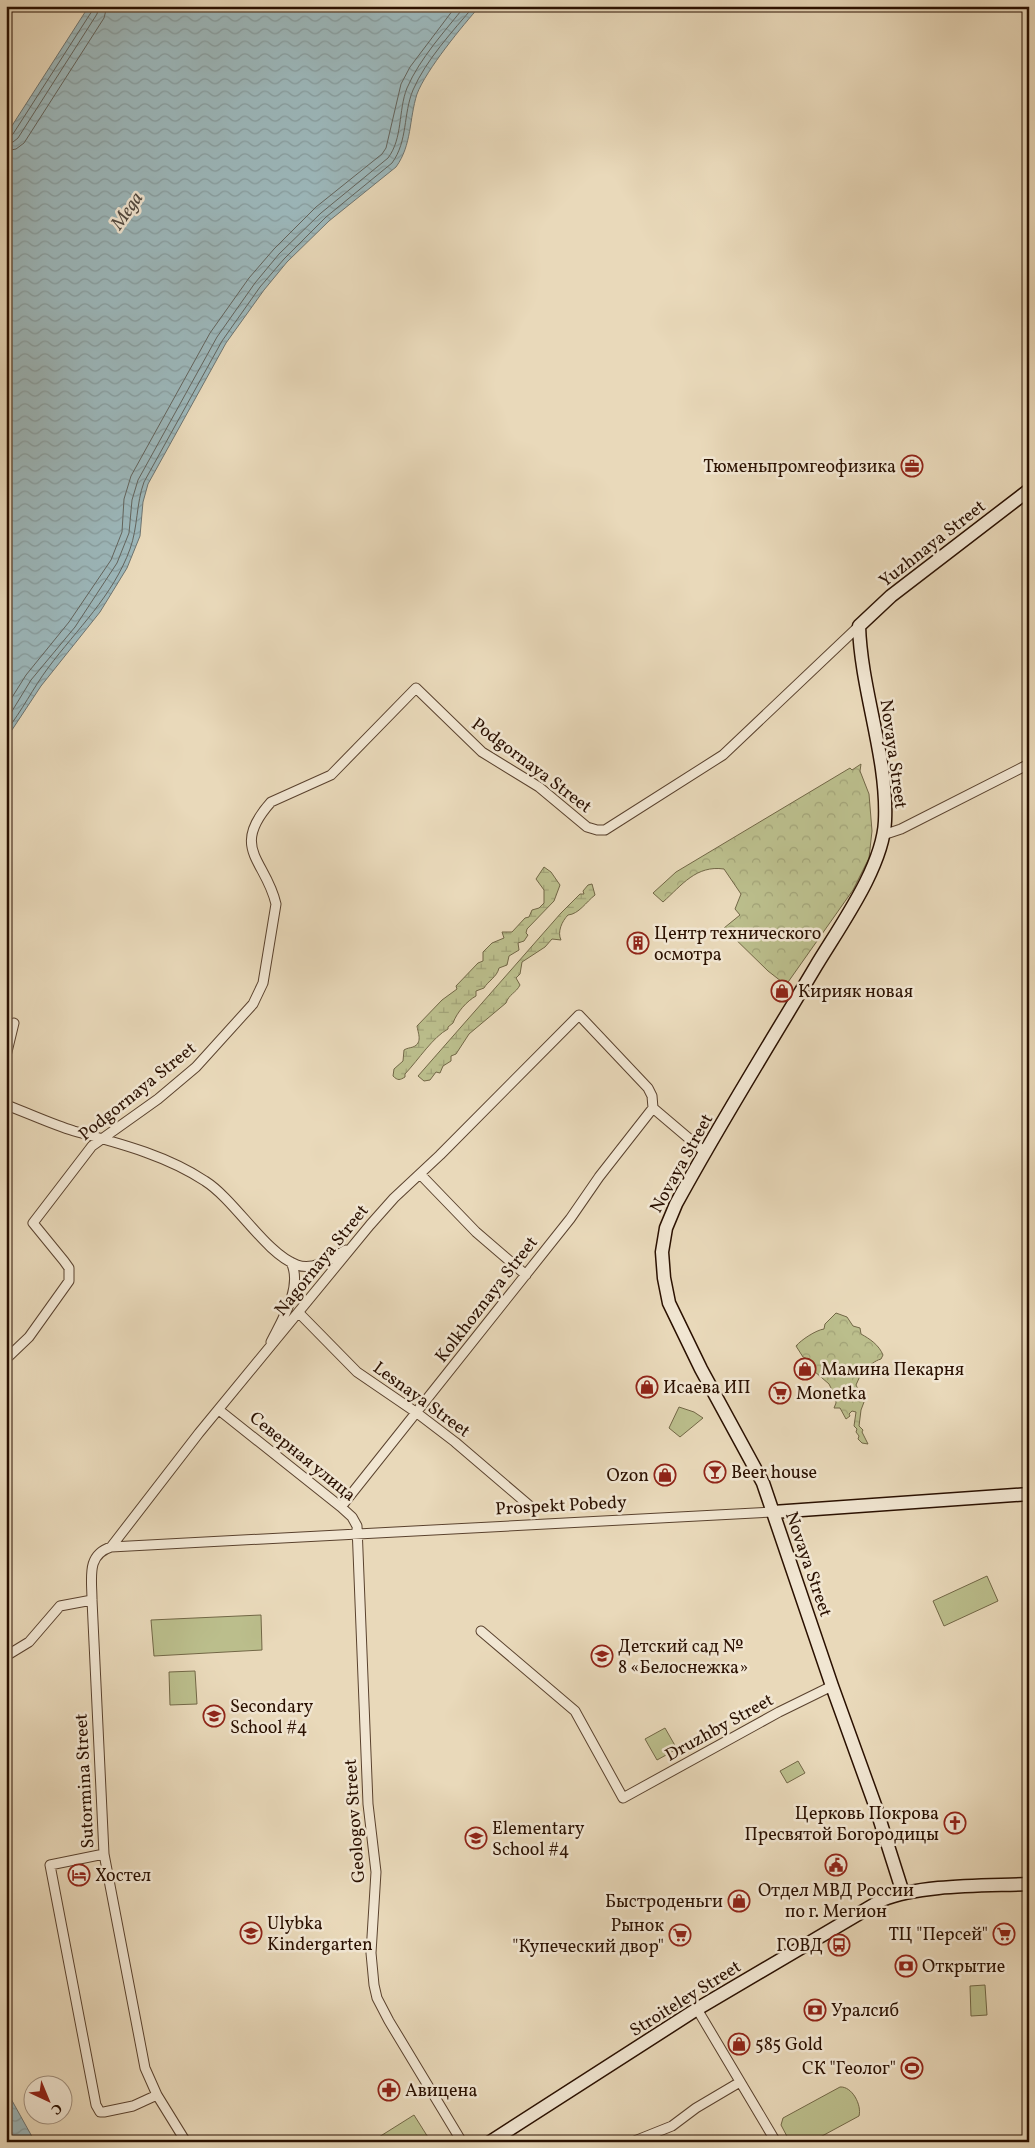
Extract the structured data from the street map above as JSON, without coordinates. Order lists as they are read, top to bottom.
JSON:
{
  "streets": {
    "street": [
      "Yuzhnaya Street",
      "Novaya Street",
      "Podgornaya Street",
      "Nagornaya Street",
      "Kolkhoznaya Street",
      "Lesnaya Street",
      "Северная улица",
      "Prospekt Pobedy",
      "Druzhby Street",
      "Sutormina Street",
      "Geologov Street",
      "Stroiteley Street"
    ]
  },
  "crossings": [
    ["Yuzhnaya Street", "Novaya Street"],
    ["Yuzhnaya Street", "Podgornaya Street"],
    ["Novaya Street", "Podgornaya Street"],
    ["Novaya Street", "Prospekt Pobedy"],
    ["Novaya Street", "Druzhby Street"],
    ["Novaya Street", "Stroiteley Street"],
    ["Nagornaya Street", "Kolkhoznaya Street"],
    ["Nagornaya Street", "Lesnaya Street"],
    ["Nagornaya Street", "Северная улица"],
    ["Nagornaya Street", "Prospekt Pobedy"],
    ["Kolkhoznaya Street", "Lesnaya Street"],
    ["Kolkhoznaya Street", "Северная улица"],
    ["Северная улица", "Prospekt Pobedy"],
    ["Северная улица", "Geologov Street"],
    ["Prospekt Pobedy", "Sutormina Street"],
    ["Prospekt Pobedy", "Geologov Street"]
  ],
  "water": ["Mega"],
  "places": {
    "office": ["Тюменьпромгеофизика"],
    "building": ["Центр технического осмотра"],
    "shop": [
      "Кирияк новая",
      "Мамина Пекарня",
      "Исаева ИП",
      "Ozon",
      "Быстроденьги",
      "585 Gold"
    ],
    "supermarket": ["Monetka", "ТЦ \"Персей\"", "Рынок \"Купеческий двор\""],
    "bar": ["Beer house"],
    "school or university": [
      "Детский сад № 8 «Белоснежка»",
      "Secondary School #4",
      "Elementary School #4",
      "Ulybka Kindergarten"
    ],
    "church": ["Церковь Покрова Пресвятой Богородицы"],
    "public building": ["Отдел МВД России по г. Мегион"],
    "hotel": ["Хостел"],
    "bus stop": ["ГОВД"],
    "bank": ["Открытие", "Уралсиб"],
    "sports": ["СК \"Геолог\""],
    "pharmacy": ["Авицена"]
  },
  "north": "bottom right"
}
